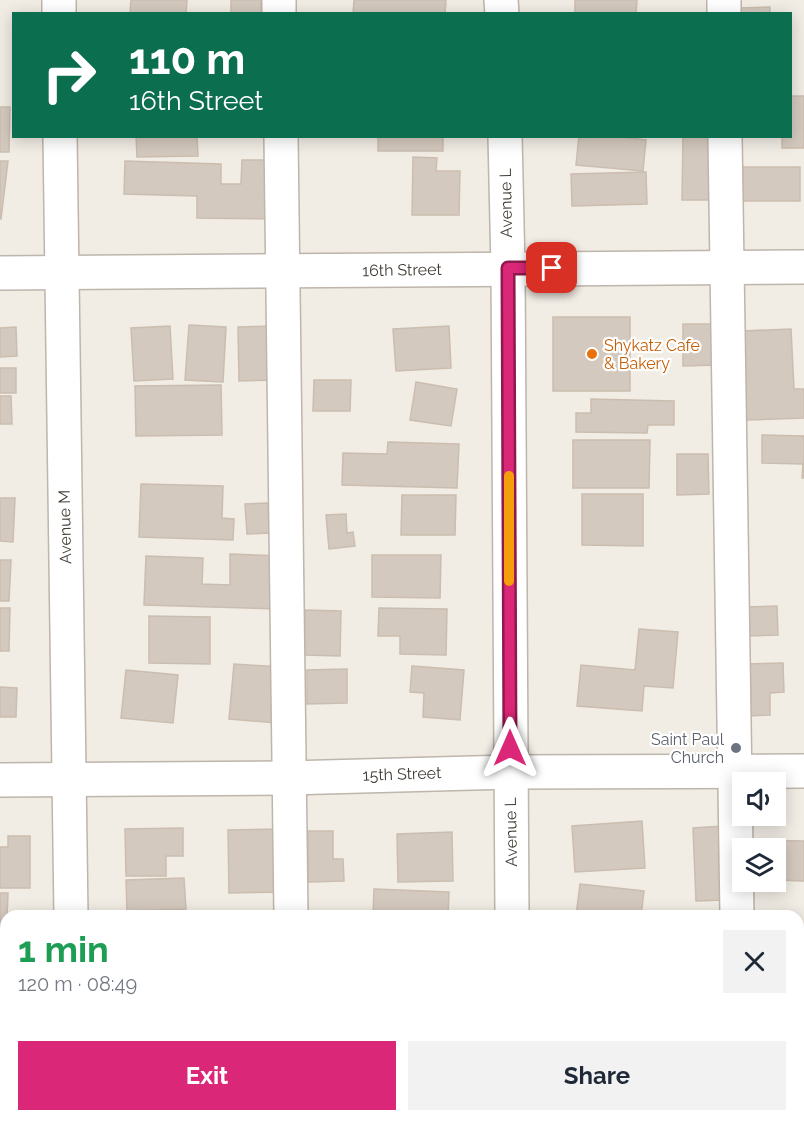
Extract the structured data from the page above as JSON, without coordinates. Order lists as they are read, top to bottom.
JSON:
{
  "streets": {
    "street": [
      "Avenue L",
      "16th Street",
      "Avenue M",
      "15th Street"
    ]
  },
  "crossings": [
    ["Avenue L", "16th Street"],
    ["Avenue L", "15th Street"],
    ["16th Street", "Avenue M"],
    ["Avenue M", "15th Street"]
  ],
  "places": ["Shykatz Cafe & Bakery", "Saint Paul Church"],
  "page": {
    "turn": ["110 m", "16th Street"],
    "heading": ["1 min", "120 m · 08:49"],
    "buttons": ["Exit", "Share"]
  }
}
